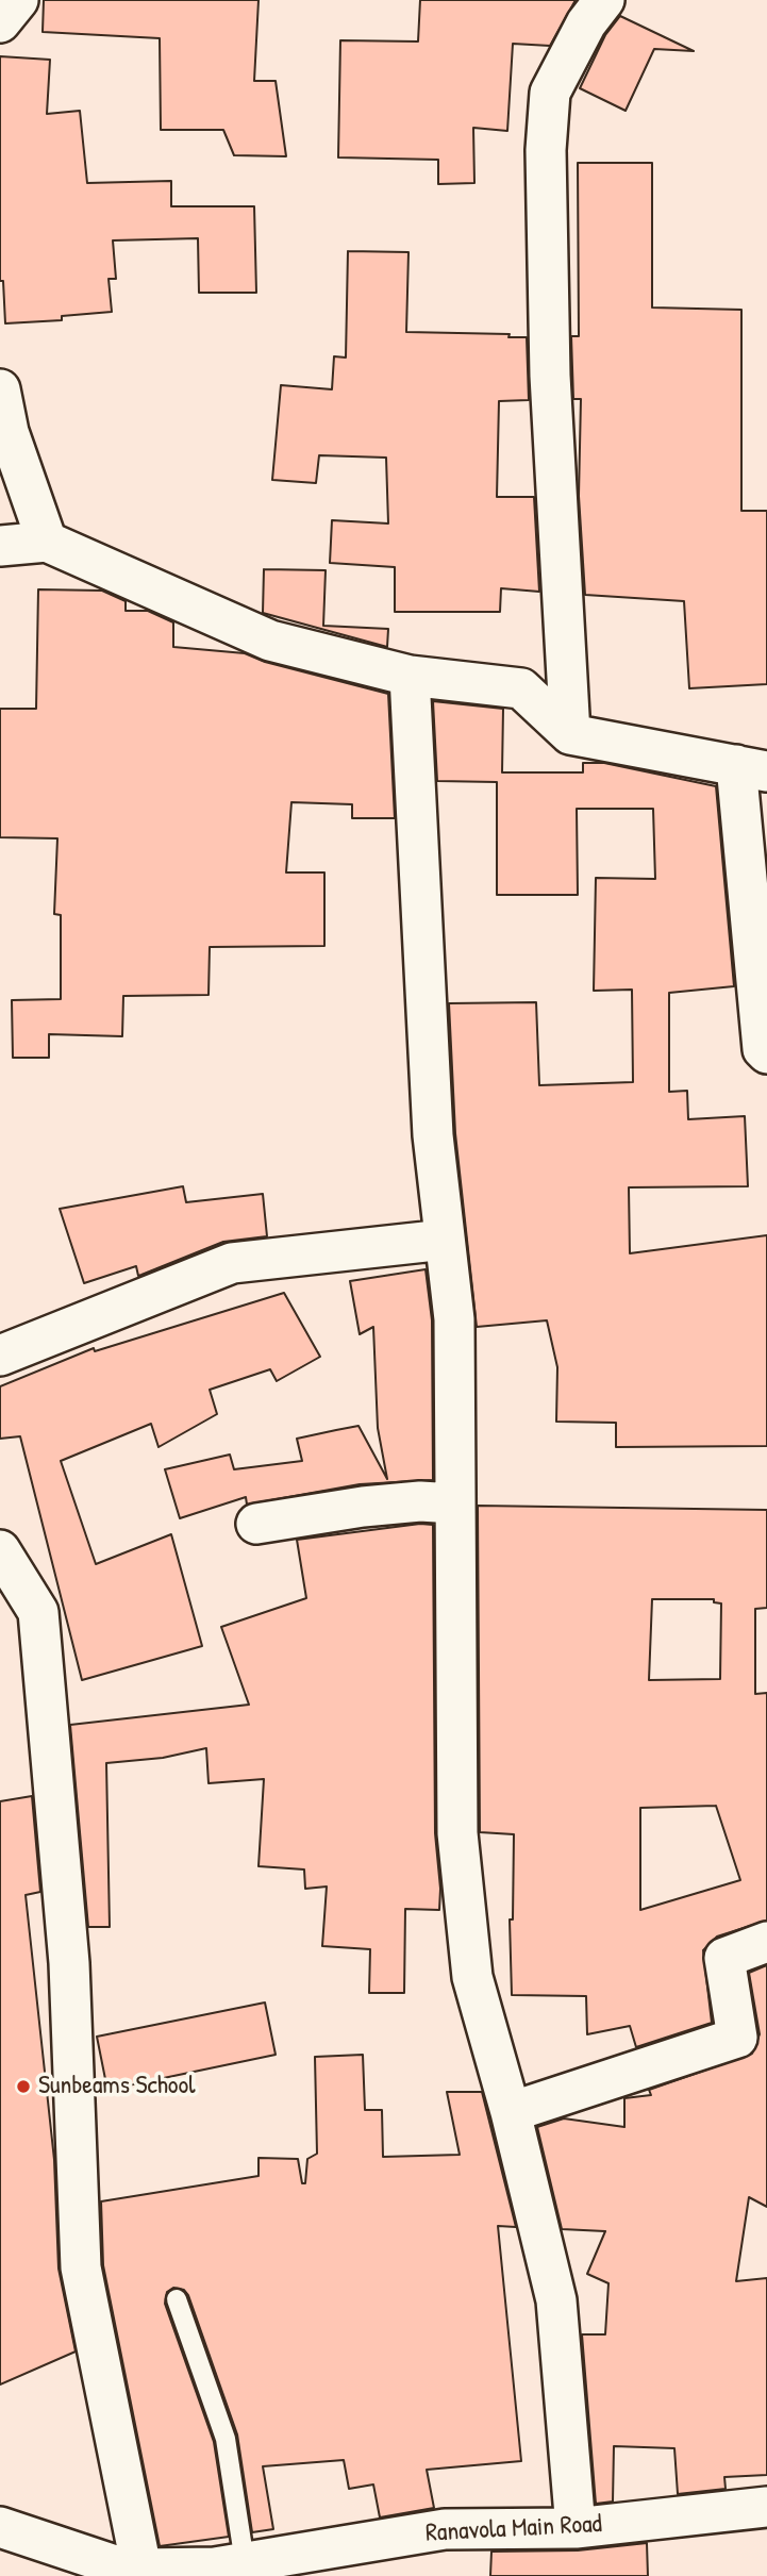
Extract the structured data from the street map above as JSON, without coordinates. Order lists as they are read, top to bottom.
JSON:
{
  "streets": {
    "street": ["Ranavola Main Road"]
  },
  "places": ["Sunbeams School"]
}
